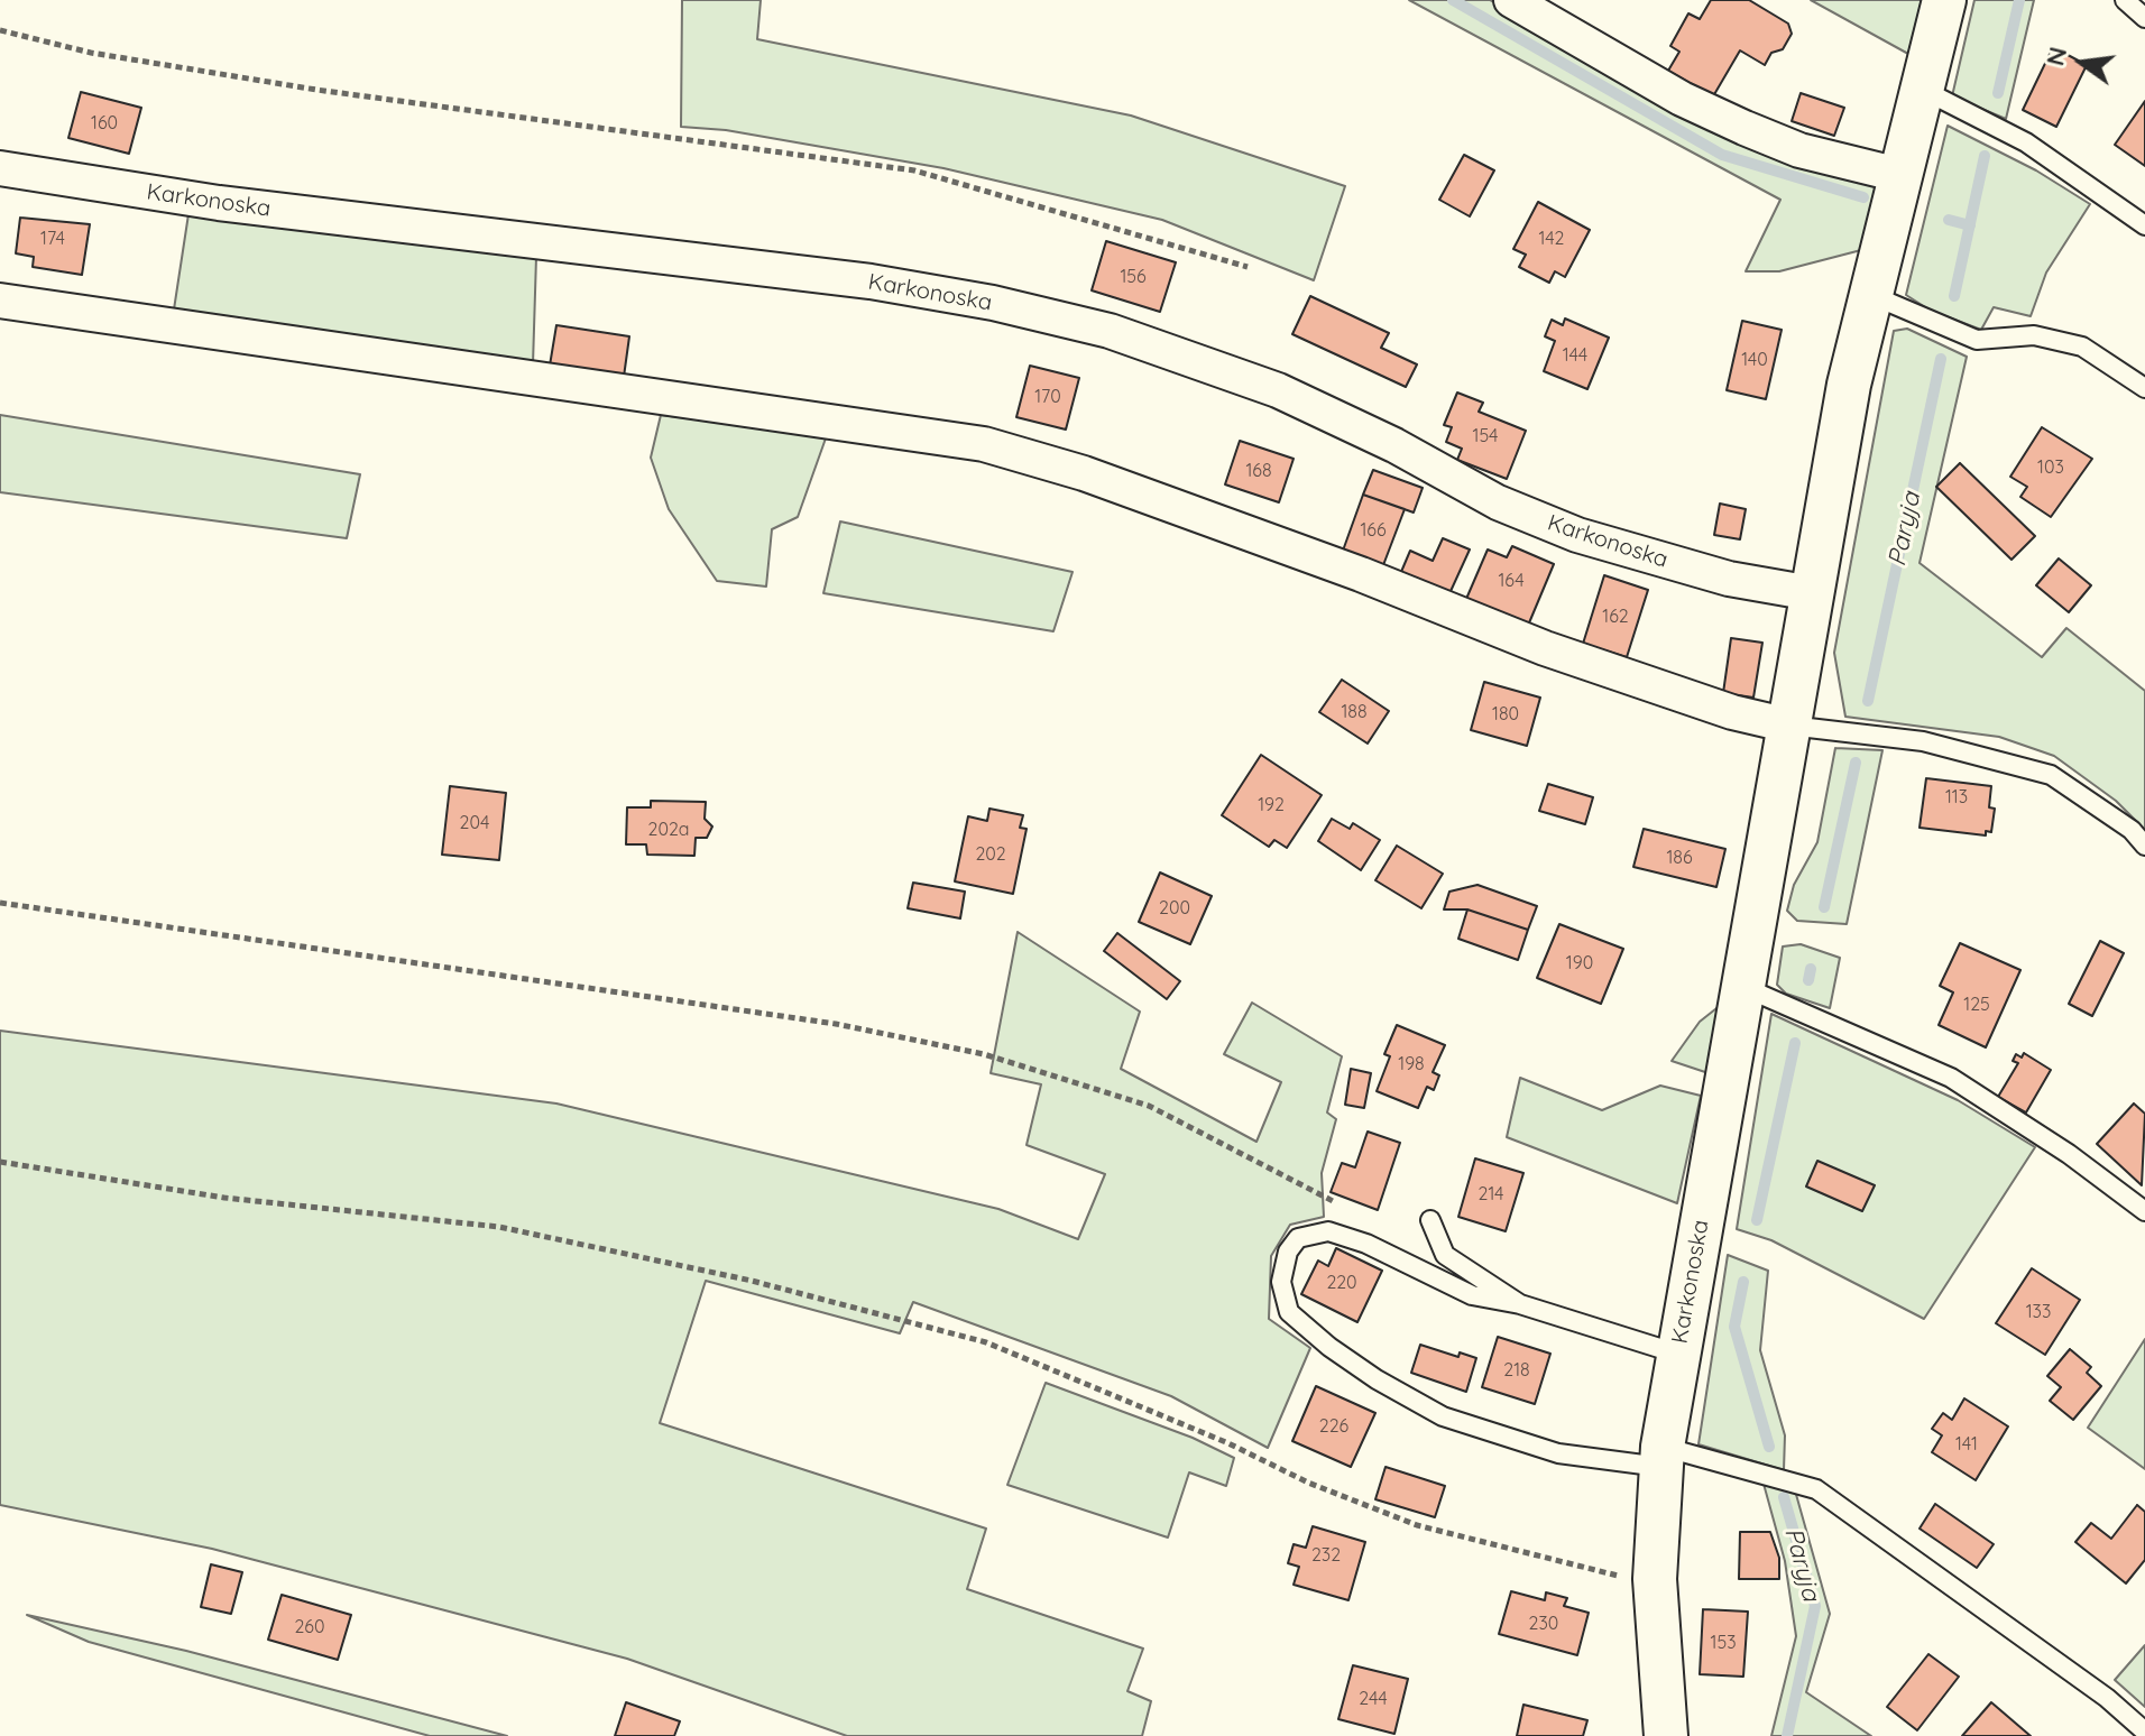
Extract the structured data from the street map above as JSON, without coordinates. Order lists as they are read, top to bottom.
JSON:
{
  "streets": {
    "street": ["Karkonoska"]
  },
  "water": ["Paryja"],
  "house_numbers": [
    "160",
    "174",
    "142",
    "156",
    "144",
    "140",
    "170",
    "154",
    "103",
    "168",
    "166",
    "164",
    "162",
    "188",
    "180",
    "113",
    "192",
    "204",
    "202a",
    "202",
    "186",
    "200",
    "190",
    "125",
    "198",
    "214",
    "220",
    "133",
    "218",
    "226",
    "141",
    "232",
    "230",
    "260",
    "153",
    "244"
  ],
  "north": "left"
}
